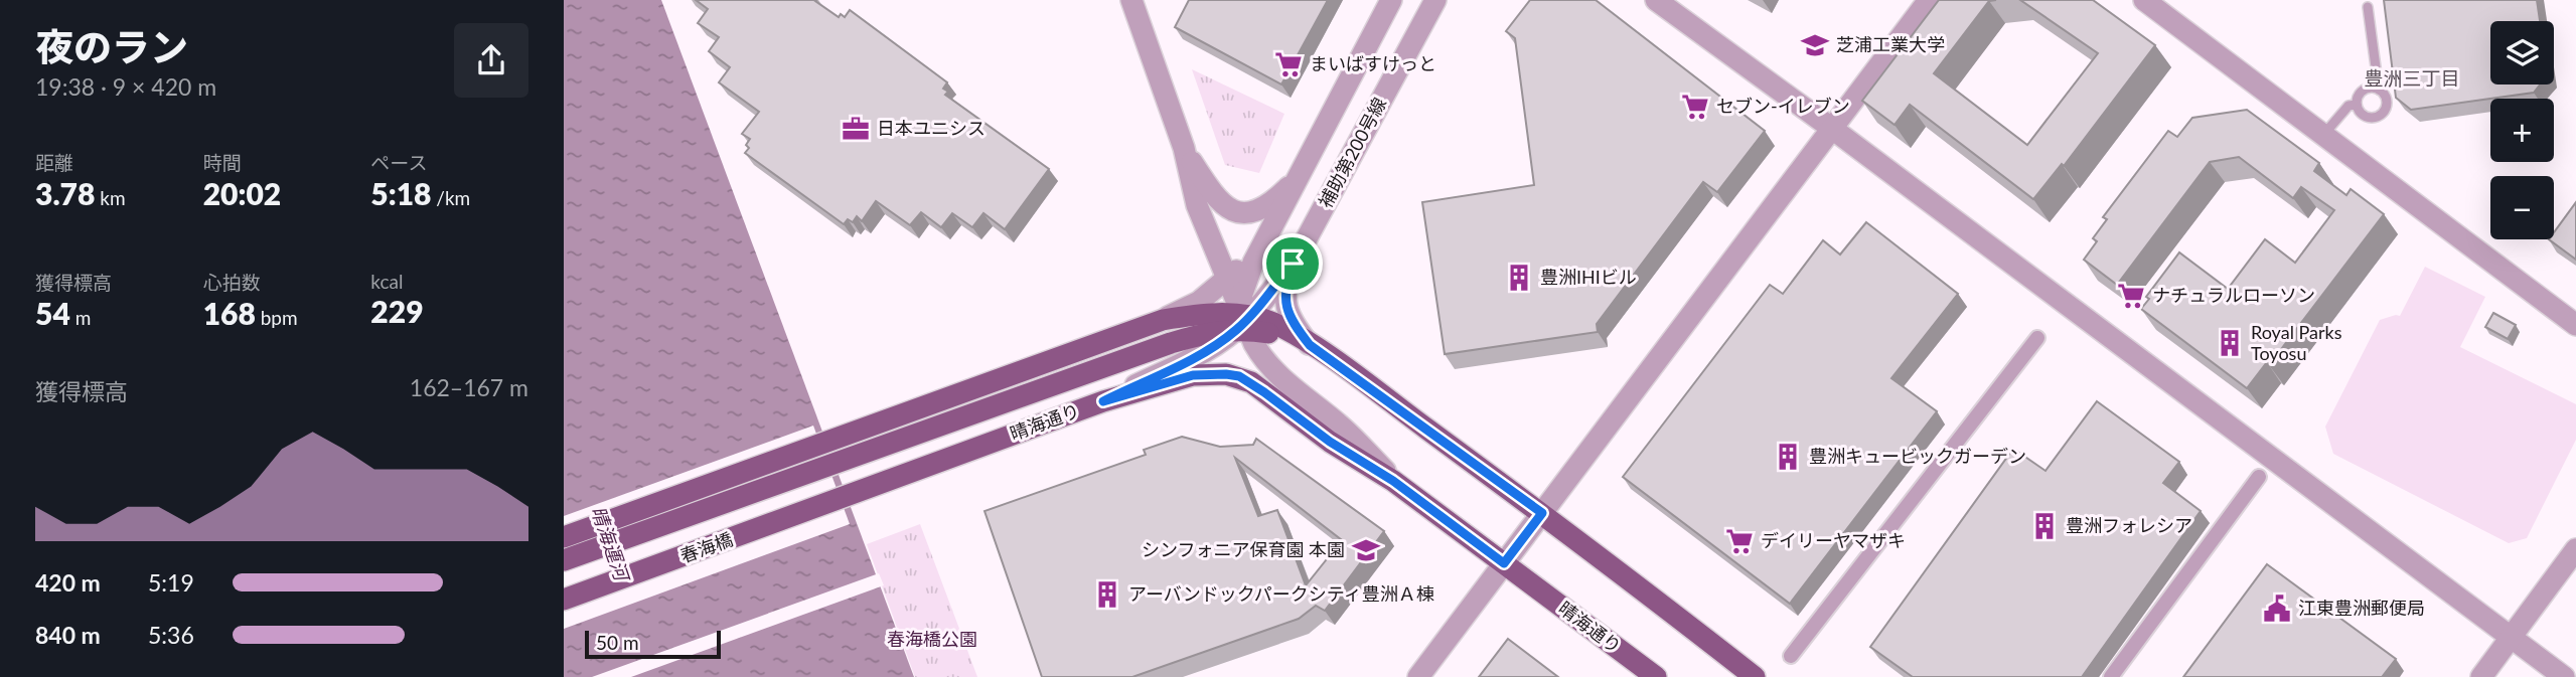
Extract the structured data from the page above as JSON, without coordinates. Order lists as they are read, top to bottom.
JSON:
{
  "streets": {
    "main road": ["晴海通り", "春海橋"],
    "street": ["補助第200号線"]
  },
  "crossings": [
    ["補助第200号線", "晴海通り"],
    ["晴海通り", "春海橋"]
  ],
  "districts": ["豊洲三丁目"],
  "water": ["晴海運河"],
  "parks": ["春海橋公園"],
  "places": {
    "school or university": ["芝浦工業大学", "シンフォニア保育園 本園"],
    "supermarket": [
      "まいばすけっと",
      "セブン-イレブン",
      "ナチュラルローソン",
      "デイリーヤマザキ"
    ],
    "office": ["日本ユニシス"],
    "building": [
      "豊洲IHIビル",
      "Royal Parks Toyosu",
      "豊洲キュービックガーデン",
      "豊洲フォレシア",
      "アーバンドックパークシティ豊洲Ａ棟"
    ],
    "public building": ["江東豊洲郵便局"]
  },
  "scale_bar": "50 m",
  "page": {
    "heading": ["夜のラン", "19:38 · 9 × 420 m"],
    "map_buttons": ["+", "−"],
    "stats": [
      ["距離", "3.78 km"],
      ["時間", "20:02"],
      ["ペース", "5:18 /km"],
      ["獲得標高", "54 m"],
      ["心拍数", "168 bpm"],
      ["kcal", "229"]
    ],
    "chart": ["獲得標高", "162–167 m"],
    "list": [
      {
        "name": "420 m",
        "note": "5:19"
      },
      {
        "name": "840 m",
        "note": "5:36"
      }
    ],
    "scale": "50 m"
  }
}
